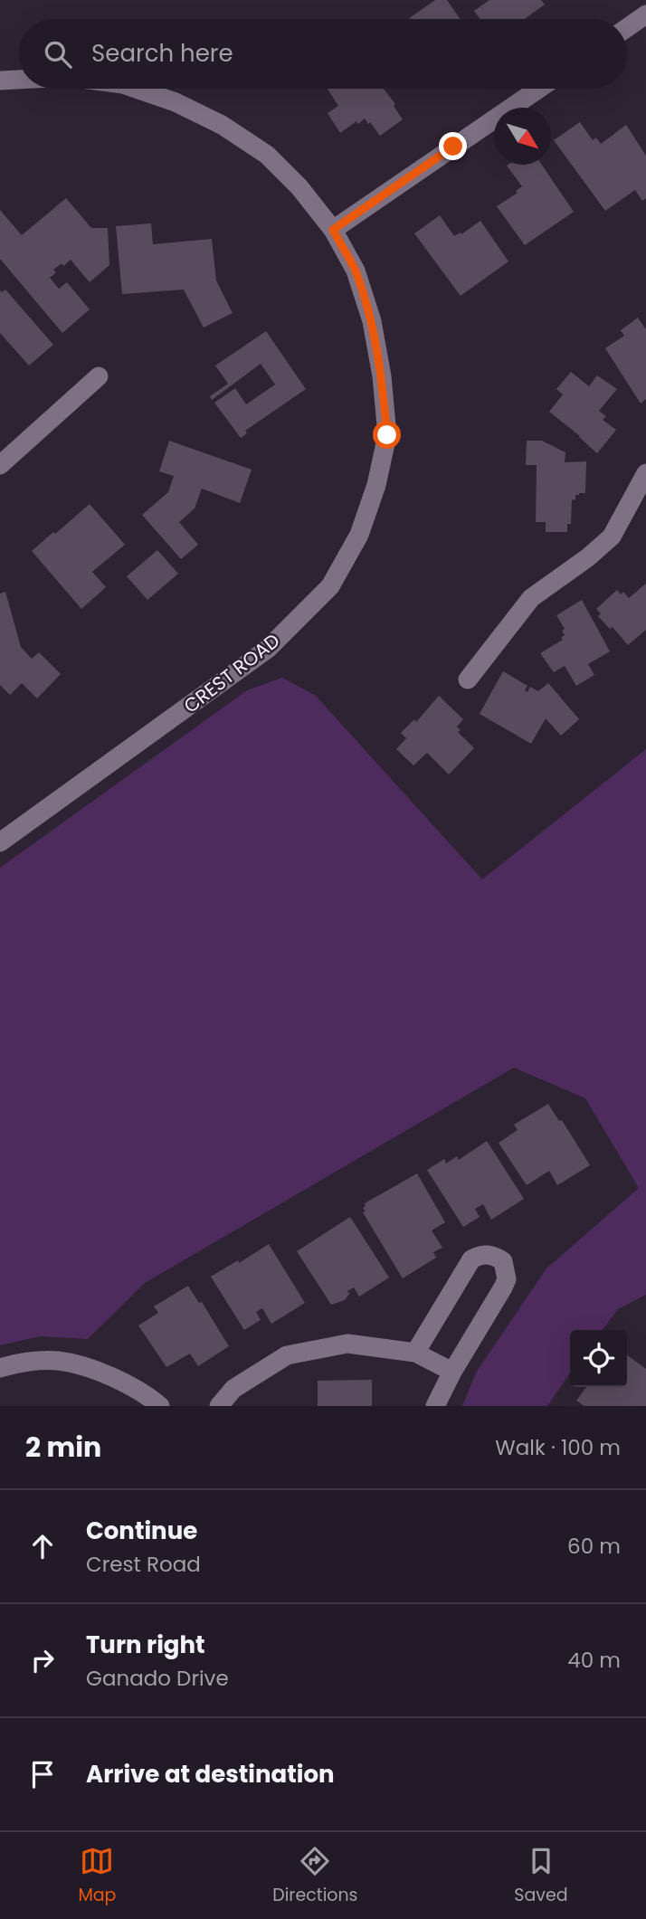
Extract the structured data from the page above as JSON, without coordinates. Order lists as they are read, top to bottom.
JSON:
{
  "streets": {
    "street": ["CREST ROAD"]
  },
  "north": "bottom right",
  "page": {
    "search": "Search here",
    "heading": ["2 min", "Walk · 100 m"],
    "list": [
      ["Continue", "Crest Road", "60 m"],
      ["Turn right", "Ganado Drive", "40 m"],
      "Arrive at destination"
    ],
    "nav": ["Map", "Directions", "Saved"]
  }
}
